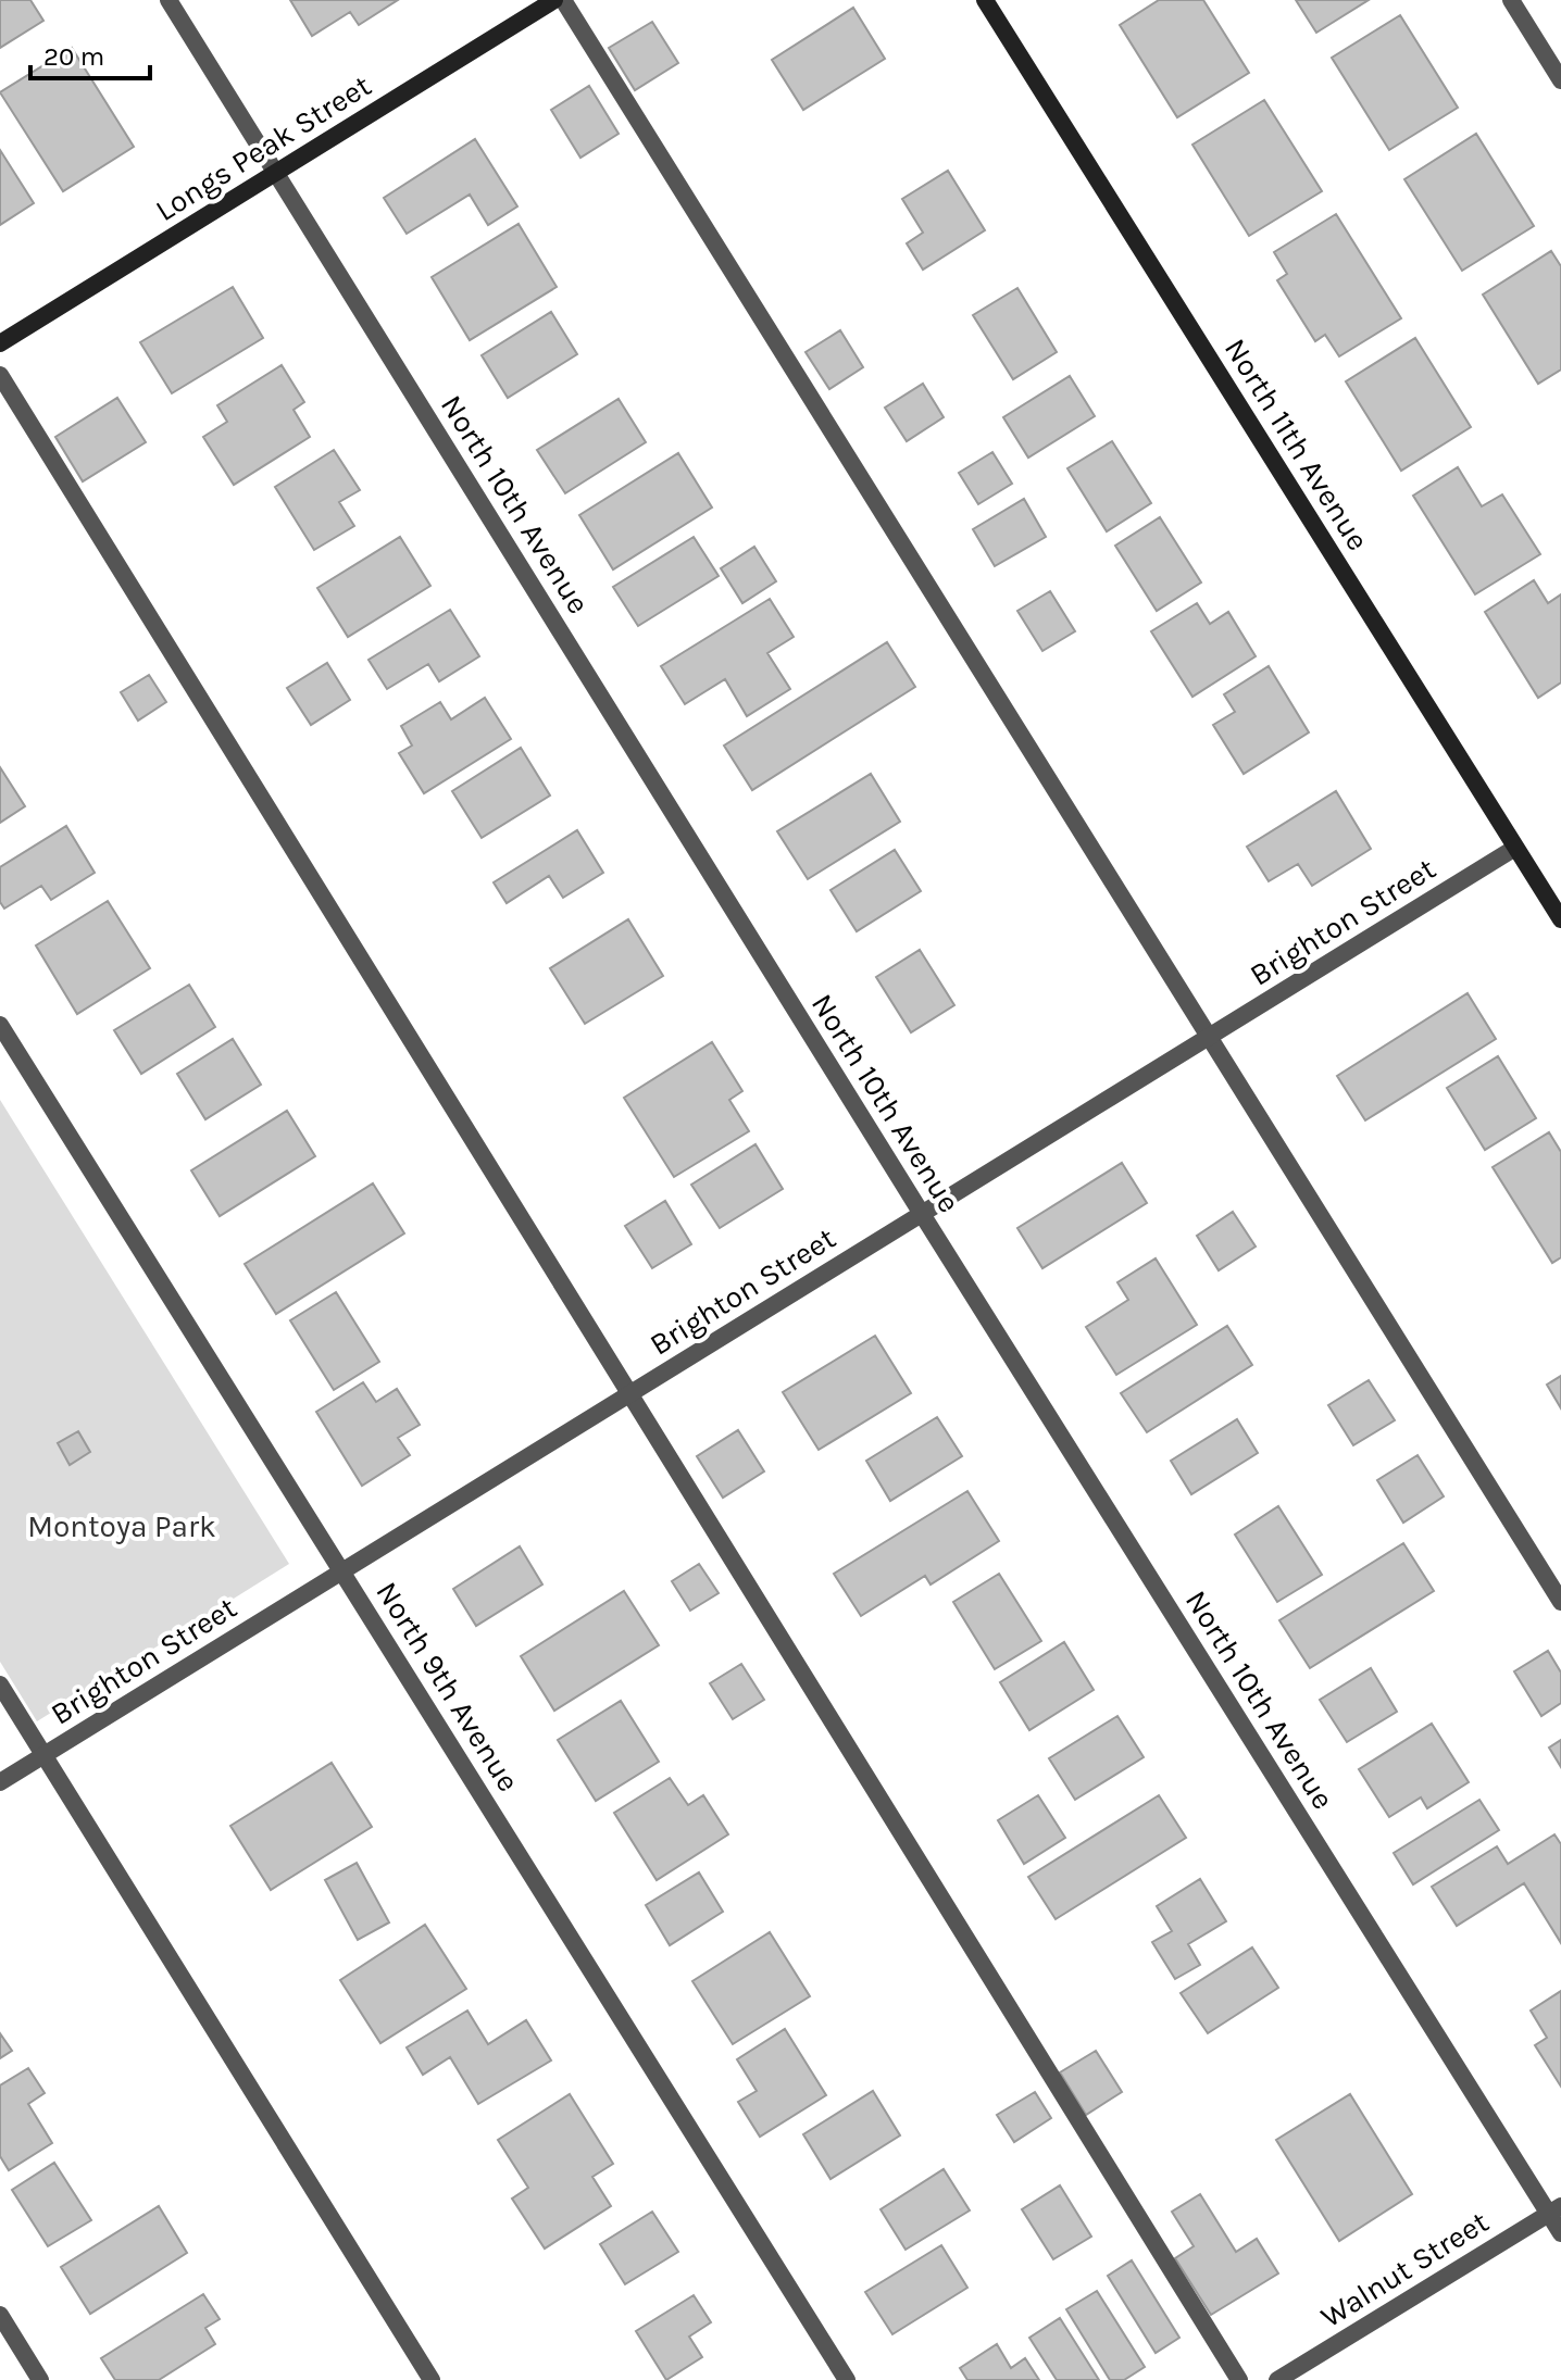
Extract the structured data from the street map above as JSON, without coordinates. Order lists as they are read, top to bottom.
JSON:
{
  "streets": {
    "street": [
      "Longs Peak Street",
      "North 11th Avenue",
      "North 10th Avenue",
      "Brighton Street",
      "North 9th Avenue",
      "Walnut Street"
    ]
  },
  "crossings": [
    ["Longs Peak Street", "North 10th Avenue"],
    ["North 11th Avenue", "Brighton Street"],
    ["North 10th Avenue", "Brighton Street"],
    ["North 10th Avenue", "Walnut Street"],
    ["Brighton Street", "North 9th Avenue"]
  ],
  "parks": ["Montoya Park"],
  "scale_bar": "20 m"
}
